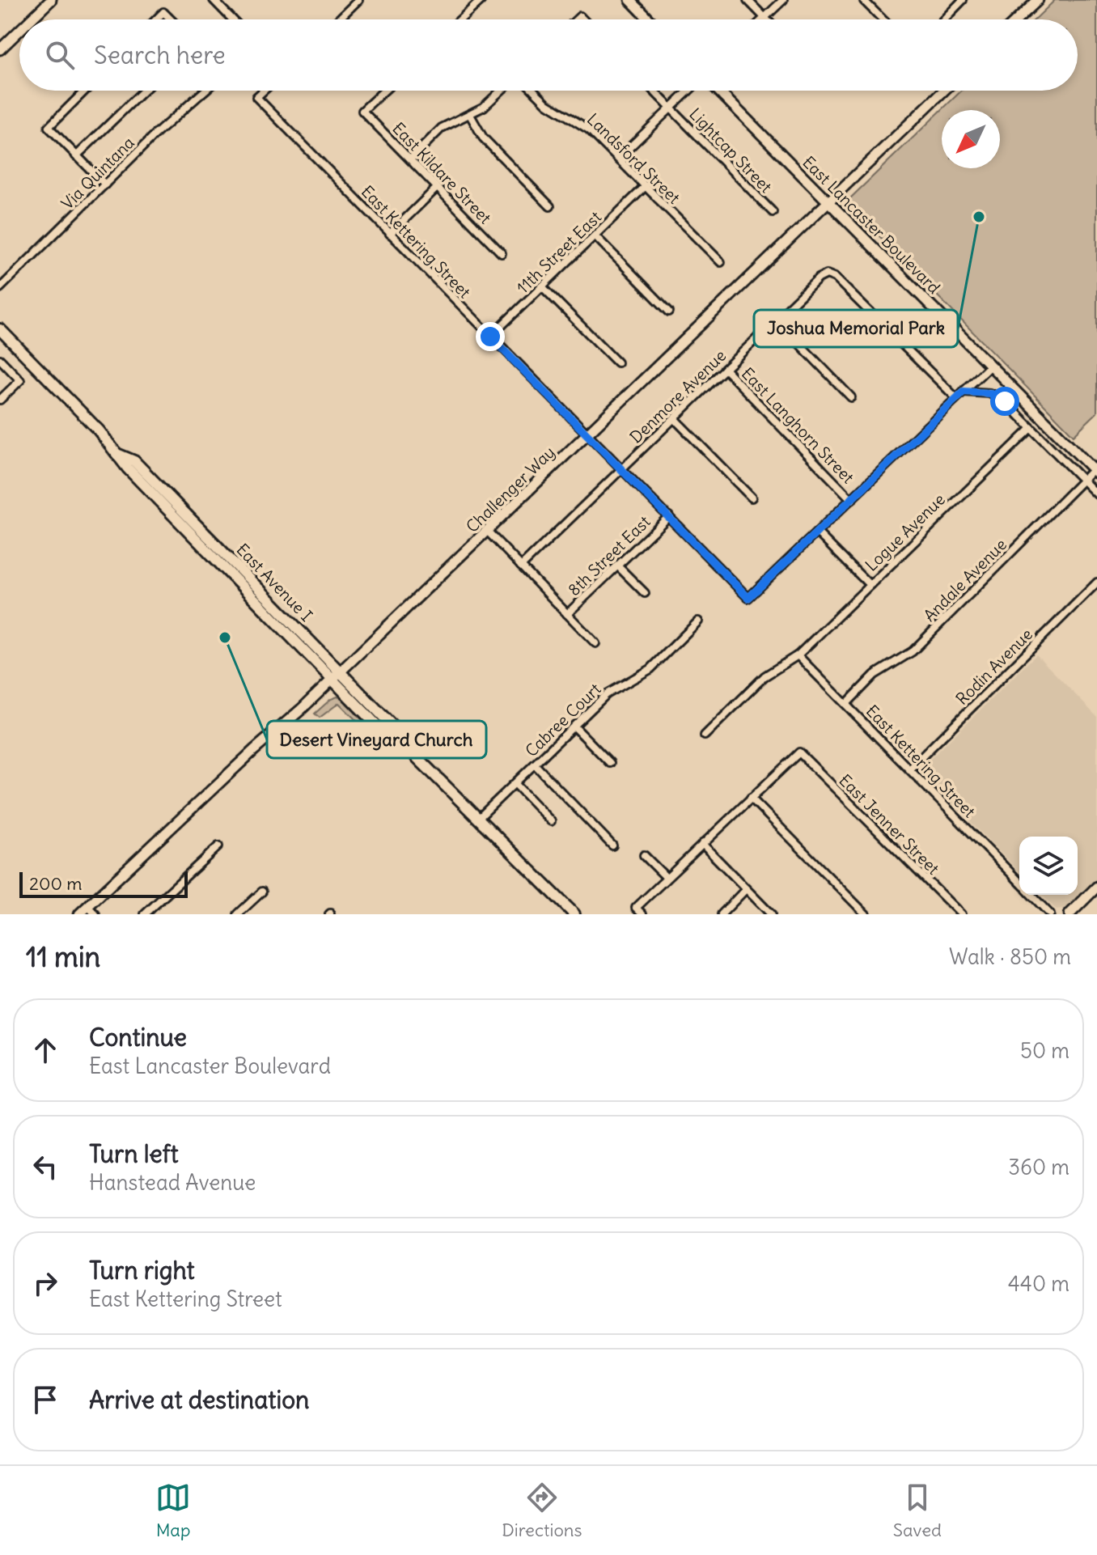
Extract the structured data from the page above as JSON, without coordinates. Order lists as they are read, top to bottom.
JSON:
{
  "streets": {
    "main road": ["East Lancaster Boulevard", "Challenger Way", "East Avenue I"],
    "street": [
      "Lightcap Street",
      "Landsford Street",
      "Via Quintana",
      "East Kildare Street",
      "East Kettering Street",
      "11th Street East",
      "Denmore Avenue",
      "East Langhorn Street",
      "Logue Avenue",
      "8th Street East",
      "Andale Avenue",
      "Rodin Avenue",
      "Cabree Court",
      "East Jenner Street"
    ]
  },
  "crossings": [
    ["Landsford Street", "11th Street East"],
    ["East Lancaster Boulevard", "Challenger Way"],
    ["East Lancaster Boulevard", "Andale Avenue"],
    ["East Kettering Street", "11th Street East"],
    ["East Kettering Street", "Denmore Avenue"],
    ["East Kettering Street", "Challenger Way"],
    ["East Kettering Street", "Logue Avenue"],
    ["East Kettering Street", "8th Street East"],
    ["East Kettering Street", "Andale Avenue"],
    ["East Kettering Street", "Rodin Avenue"],
    ["Denmore Avenue", "East Langhorn Street"],
    ["Challenger Way", "East Avenue I"],
    ["East Avenue I", "Cabree Court"]
  ],
  "places": ["Joshua Memorial Park", "Desert Vineyard Church"],
  "scale_bar": "200 m",
  "north": "bottom left",
  "page": {
    "search": "Search here",
    "scale": "200 m",
    "heading": ["11 min", "Walk · 850 m"],
    "list": [
      ["Continue", "East Lancaster Boulevard", "50 m"],
      ["Turn left", "Hanstead Avenue", "360 m"],
      ["Turn right", "East Kettering Street", "440 m"],
      "Arrive at destination"
    ],
    "nav": ["Map", "Directions", "Saved"]
  }
}
